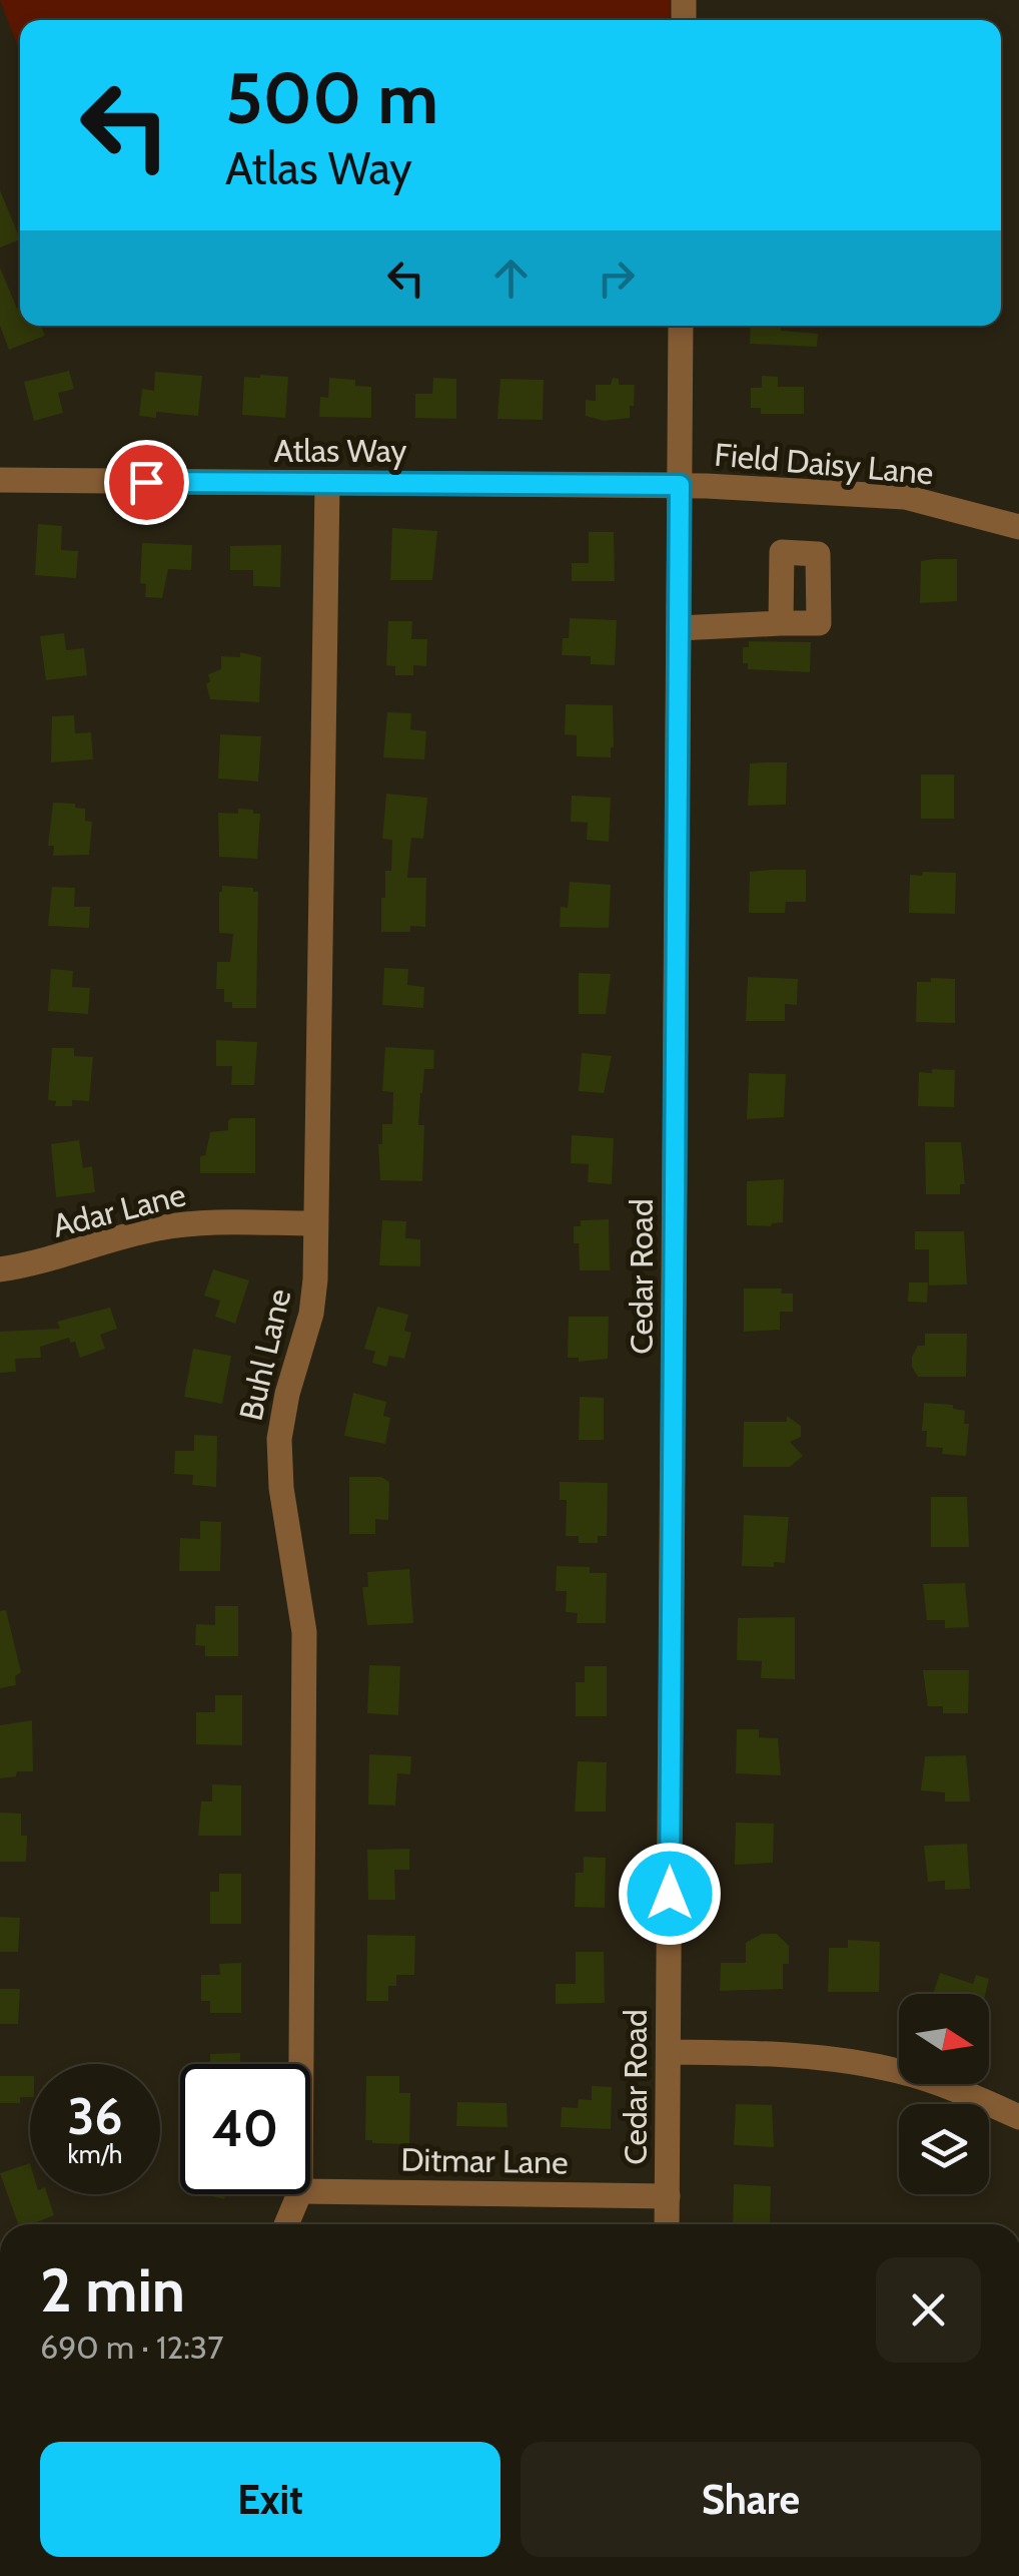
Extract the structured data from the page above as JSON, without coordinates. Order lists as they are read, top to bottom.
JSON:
{
  "streets": {
    "street": [
      "Atlas Way",
      "Field Daisy Lane",
      "Adar Lane",
      "Cedar Road",
      "Buhl Lane",
      "Ditmar Lane"
    ]
  },
  "crossings": [
    ["Atlas Way", "Field Daisy Lane"],
    ["Atlas Way", "Cedar Road"],
    ["Atlas Way", "Buhl Lane"],
    ["Field Daisy Lane", "Cedar Road"],
    ["Adar Lane", "Buhl Lane"],
    ["Cedar Road", "Ditmar Lane"]
  ],
  "north": "right",
  "page": {
    "turn": ["500 m", "Atlas Way"],
    "speed": "36 km/h",
    "limit": "40",
    "heading": ["2 min", "690 m · 12:37"],
    "buttons": ["Exit", "Share"]
  }
}
